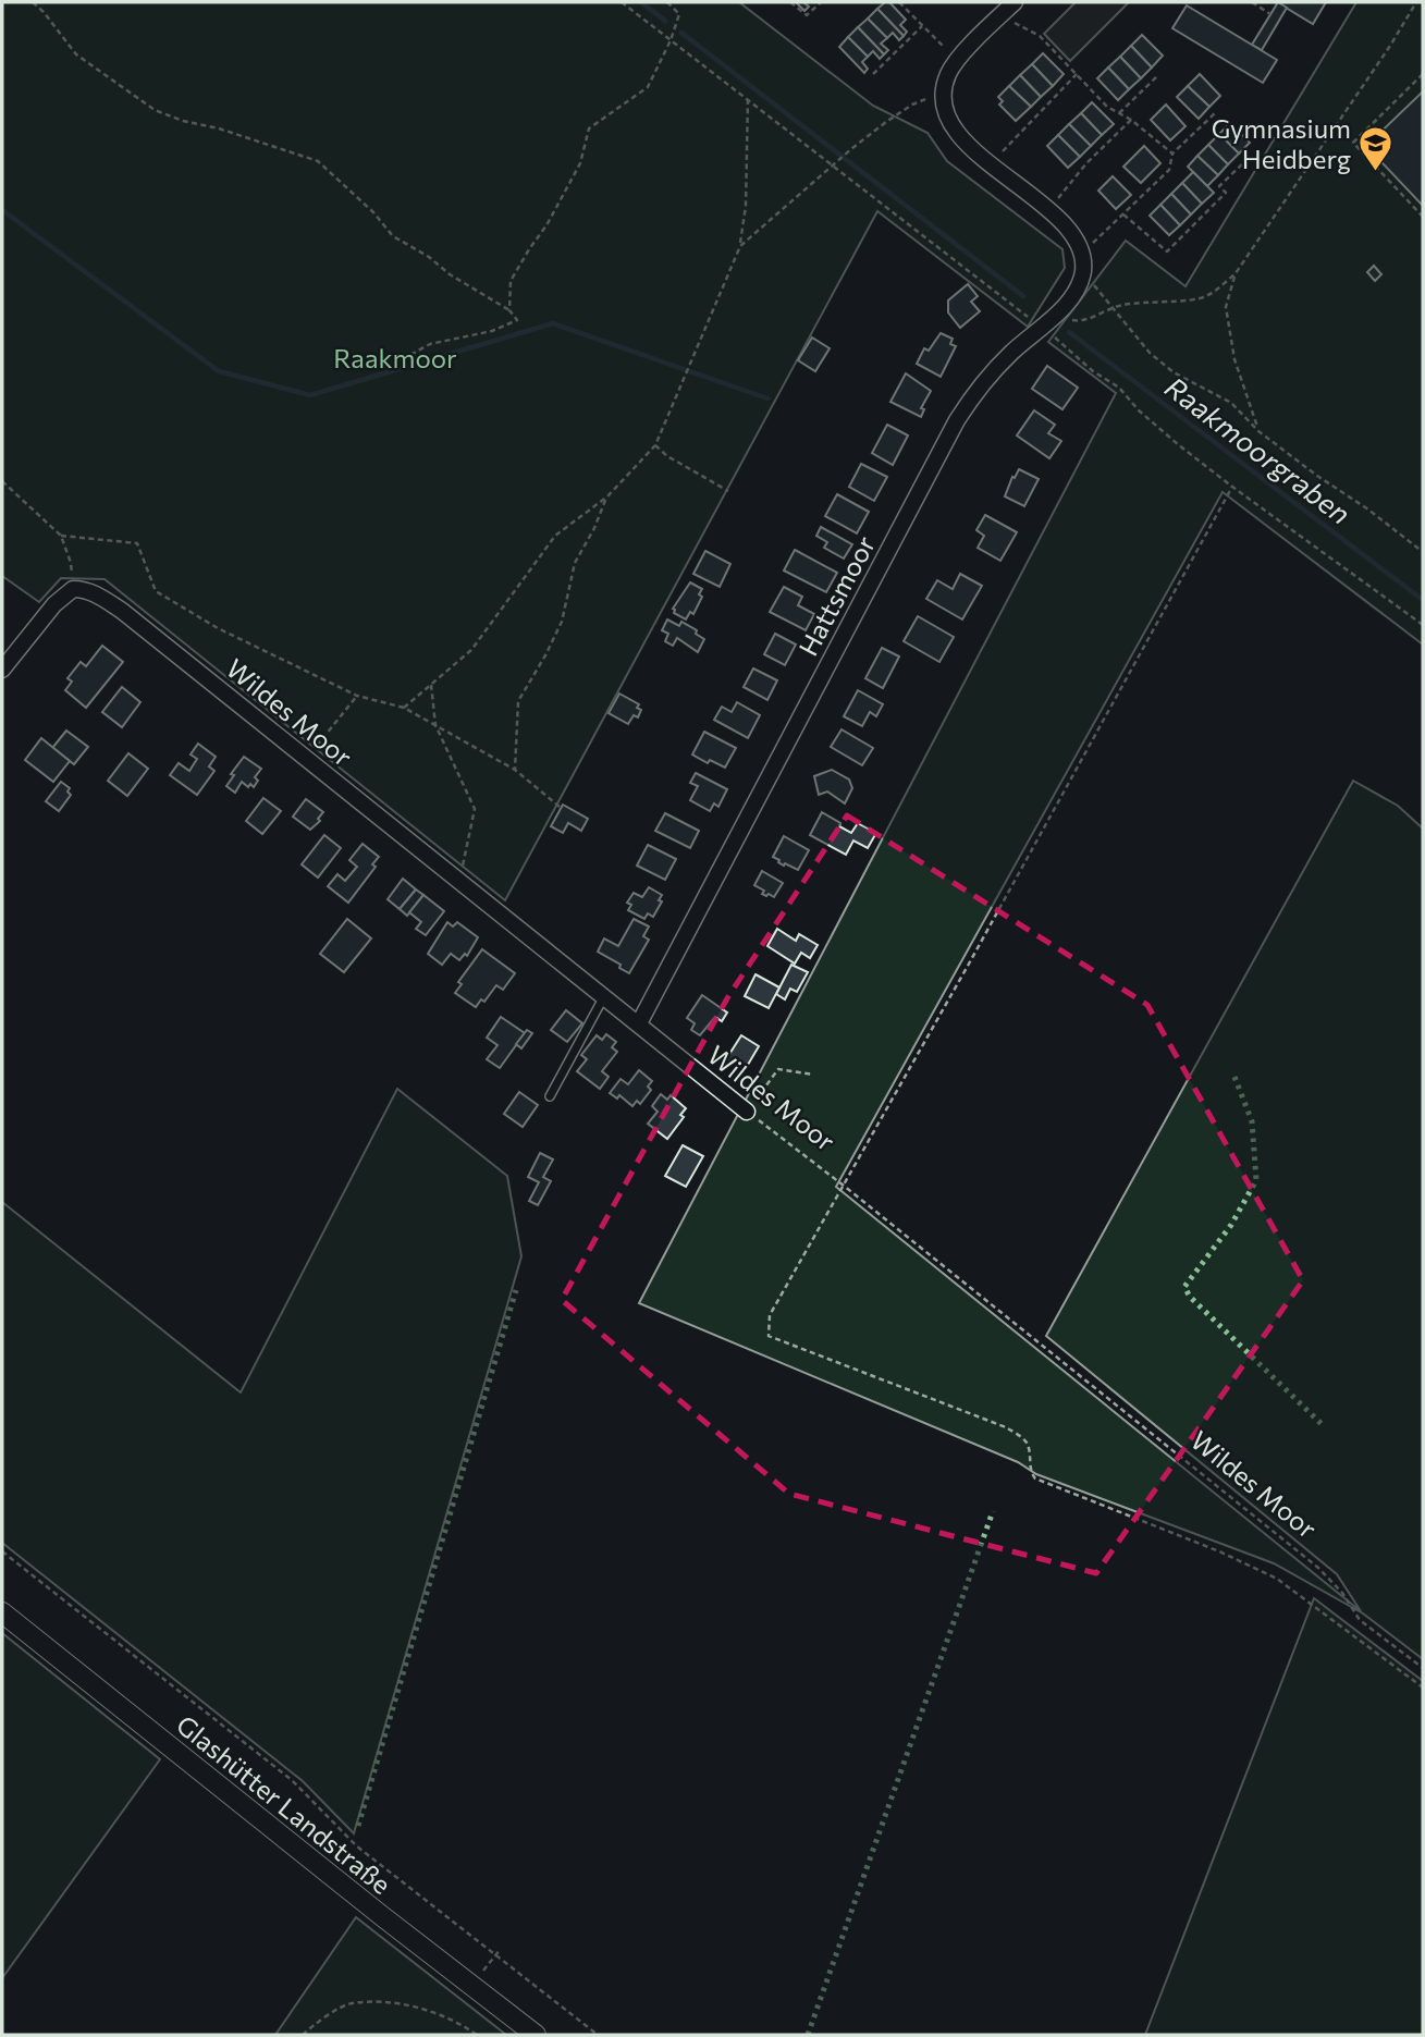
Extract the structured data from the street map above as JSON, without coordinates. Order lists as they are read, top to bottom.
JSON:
{
  "streets": {
    "street": ["Hattsmoor", "Wildes Moor", "Glashütter Landstraße"]
  },
  "crossings": [
    ["Hattsmoor", "Wildes Moor"]
  ],
  "water": ["Raakmoorgraben"],
  "parks": ["Raakmoor"],
  "places": {
    "school or university": ["Gymnasium Heidberg"]
  }
}
